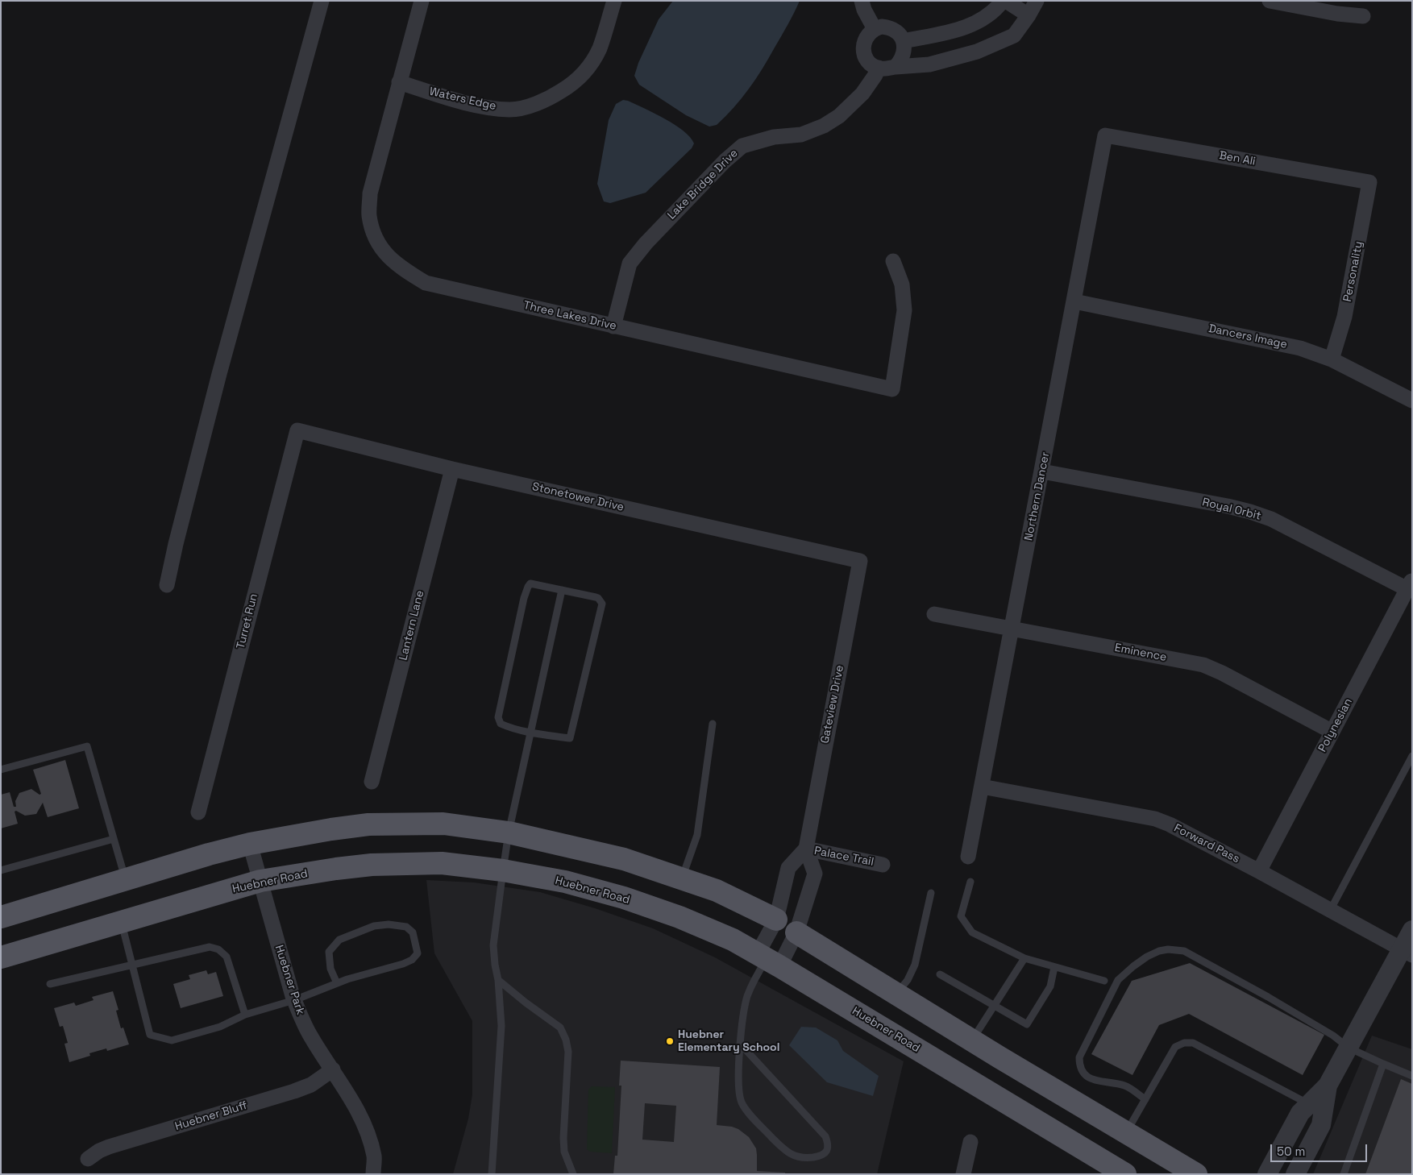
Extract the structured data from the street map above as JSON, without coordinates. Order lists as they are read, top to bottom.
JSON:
{
  "streets": {
    "main road": ["Huebner Road"],
    "street": [
      "Waters Edge",
      "Ben Ali",
      "Lake Bridge Drive",
      "Personality",
      "Three Lakes Drive",
      "Dancers Image",
      "Northern Dancer",
      "Stonetower Drive",
      "Royal Orbit",
      "Turret Run",
      "Lantern Lane",
      "Eminence",
      "Gateview Drive",
      "Polynesian",
      "Forward Pass",
      "Palace Trail",
      "Huebner Park",
      "Huebner Bluff"
    ]
  },
  "crossings": [
    ["Waters Edge", "Three Lakes Drive"],
    ["Ben Ali", "Personality"],
    ["Ben Ali", "Northern Dancer"],
    ["Lake Bridge Drive", "Three Lakes Drive"],
    ["Personality", "Dancers Image"],
    ["Dancers Image", "Northern Dancer"],
    ["Northern Dancer", "Royal Orbit"],
    ["Northern Dancer", "Eminence"],
    ["Northern Dancer", "Forward Pass"],
    ["Stonetower Drive", "Turret Run"],
    ["Stonetower Drive", "Lantern Lane"],
    ["Stonetower Drive", "Gateview Drive"],
    ["Royal Orbit", "Polynesian"],
    ["Eminence", "Polynesian"],
    ["Gateview Drive", "Palace Trail"],
    ["Polynesian", "Forward Pass"],
    ["Huebner Road", "Huebner Park"],
    ["Huebner Park", "Huebner Bluff"]
  ],
  "places": ["Huebner Elementary School"],
  "scale_bar": "50 m"
}
